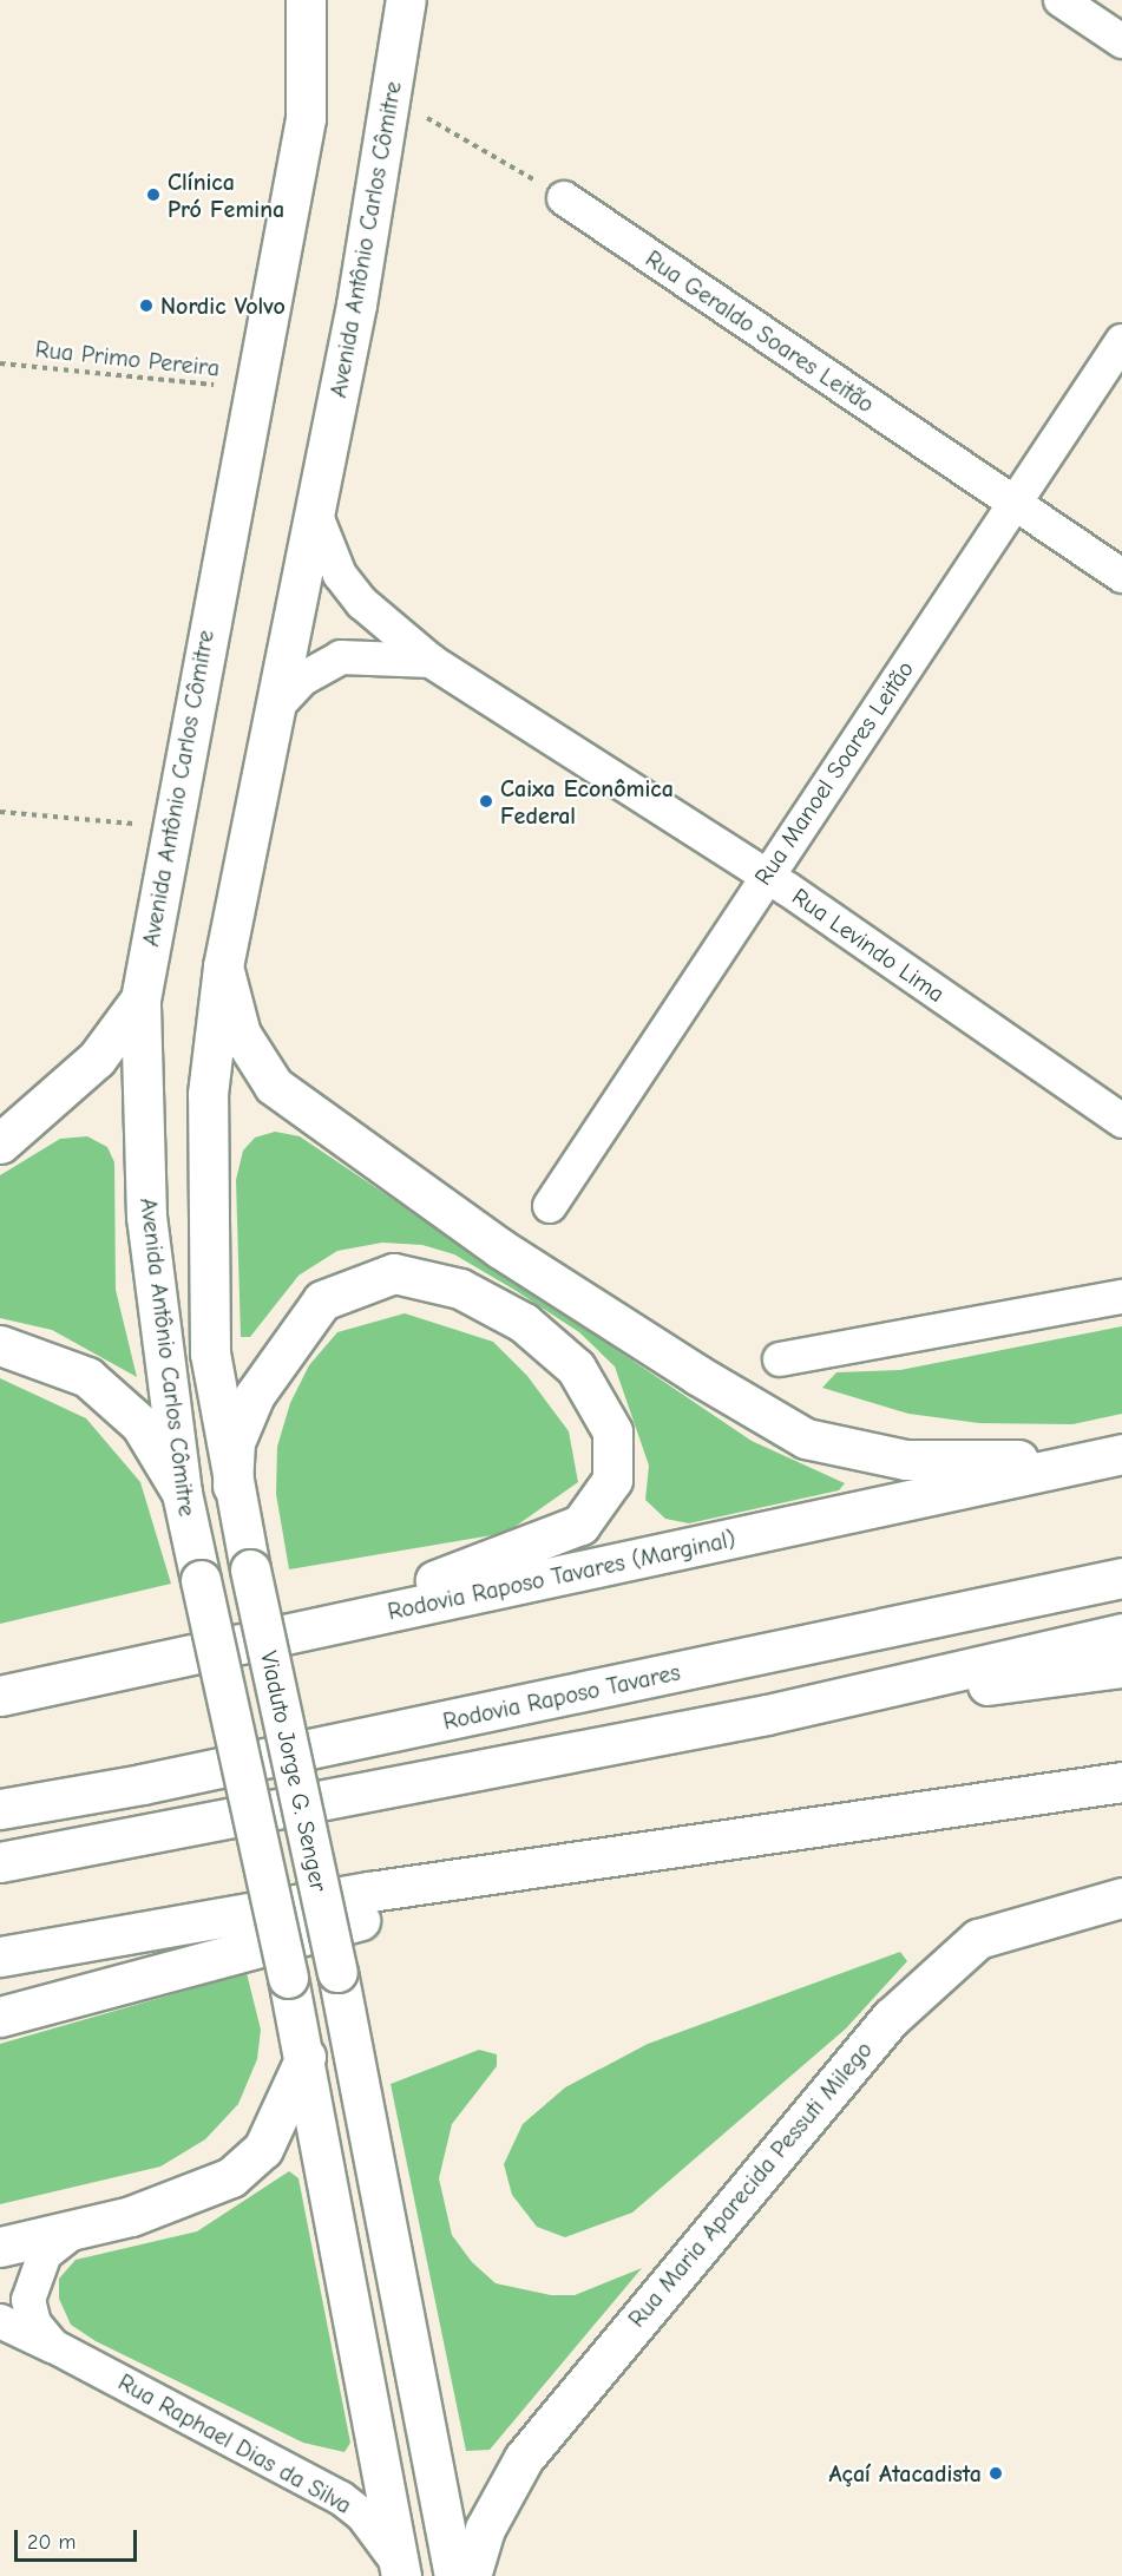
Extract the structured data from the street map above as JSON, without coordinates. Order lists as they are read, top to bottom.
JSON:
{
  "streets": {
    "main road": [
      "Avenida Antônio Carlos Cômitre",
      "Rodovia Raposo Tavares (Marginal)",
      "Rodovia Raposo Tavares",
      "Viaduto Jorge G. Senger",
      "Rua Maria Aparecida Pessuti Milego",
      "Rua Raphael Dias da Silva"
    ],
    "street": ["Rua Geraldo Soares Leitão", "Rua Manoel Soares Leitão", "Rua Levindo Lima"],
    "path": ["Rua Primo Pereira"]
  },
  "crossings": [
    ["Avenida Antônio Carlos Cômitre", "Rua Primo Pereira"],
    ["Avenida Antônio Carlos Cômitre", "Rua Levindo Lima"],
    ["Avenida Antônio Carlos Cômitre", "Viaduto Jorge G. Senger"],
    ["Avenida Antônio Carlos Cômitre", "Rua Raphael Dias da Silva"],
    ["Rua Geraldo Soares Leitão", "Rua Manoel Soares Leitão"],
    ["Rua Manoel Soares Leitão", "Rua Levindo Lima"]
  ],
  "places": [
    "Clínica Pró Femina",
    "Nordic Volvo",
    "Caixa Econômica Federal",
    "Açaí Atacadista"
  ],
  "scale_bar": "20 m"
}
